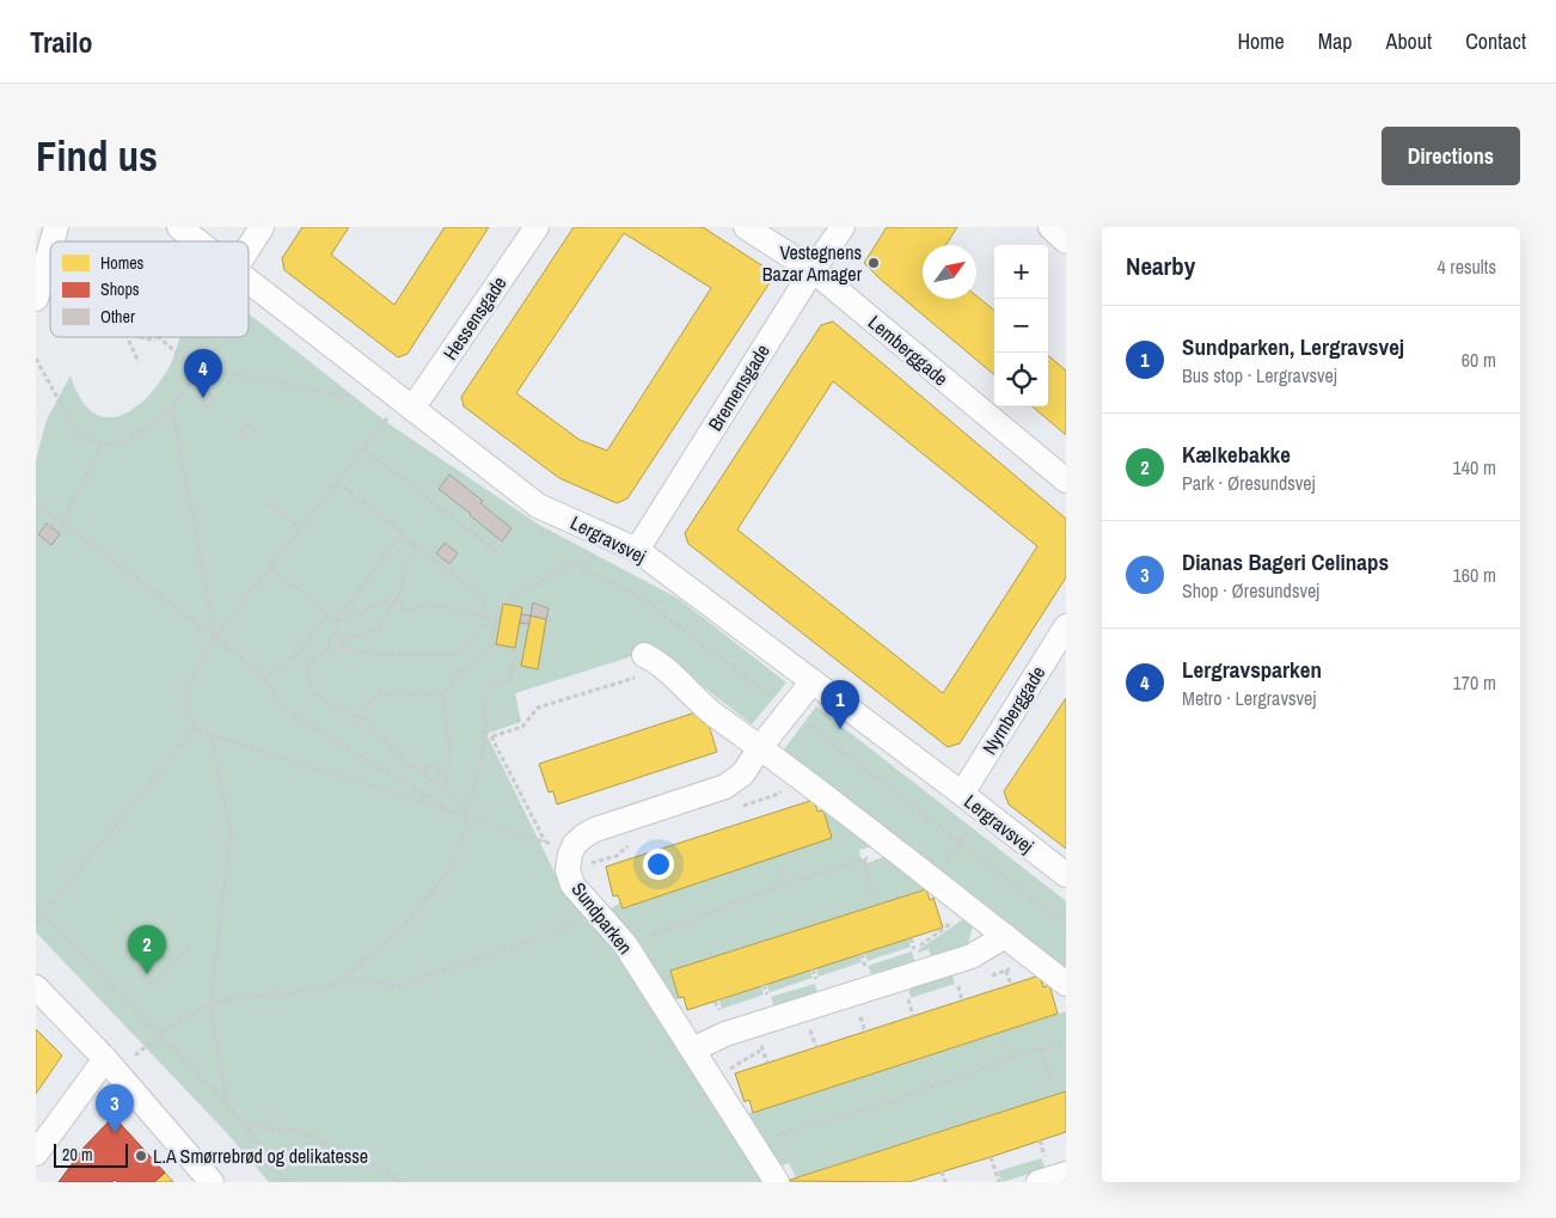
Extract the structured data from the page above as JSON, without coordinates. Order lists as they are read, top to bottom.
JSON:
{
  "streets": {
    "street": [
      "Hessensgade",
      "Lemberggade",
      "Bremensgade",
      "Lergravsvej",
      "Nyrnberggade",
      "Sundparken"
    ]
  },
  "crossings": [
    ["Hessensgade", "Lergravsvej"],
    ["Lemberggade", "Bremensgade"],
    ["Bremensgade", "Lergravsvej"],
    ["Lergravsvej", "Nyrnberggade"],
    ["Lergravsvej", "Sundparken"]
  ],
  "places": ["Vestegnens Bazar Amager", "L.A Smørrebrød og delikatesse"],
  "legend": ["Homes", "Shops", "Other"],
  "scale_bar": "20 m",
  "north": "top right",
  "page": {
    "header": "Trailo",
    "nav": [
      "Home",
      "Map",
      "About",
      "Contact"
    ],
    "buttons": "Directions",
    "title": "Find us",
    "heading": ["Nearby", "4 results"],
    "map_buttons": ["+", "−"],
    "list": [
      {
        "mark": "1",
        "name": "Sundparken, Lergravsvej",
        "note": "Bus stop · Lergravsvej",
        "value": "60 m"
      },
      {
        "mark": "2",
        "name": "Kælkebakke",
        "note": "Park · Øresundsvej",
        "value": "140 m"
      },
      {
        "mark": "3",
        "name": "Dianas Bageri Celinaps",
        "note": "Shop · Øresundsvej",
        "value": "160 m"
      },
      {
        "mark": "4",
        "name": "Lergravsparken",
        "note": "Metro · Lergravsvej",
        "value": "170 m"
      }
    ],
    "pins": [
      "4",
      "1",
      "2",
      "3"
    ],
    "scale": "20 m"
  }
}
